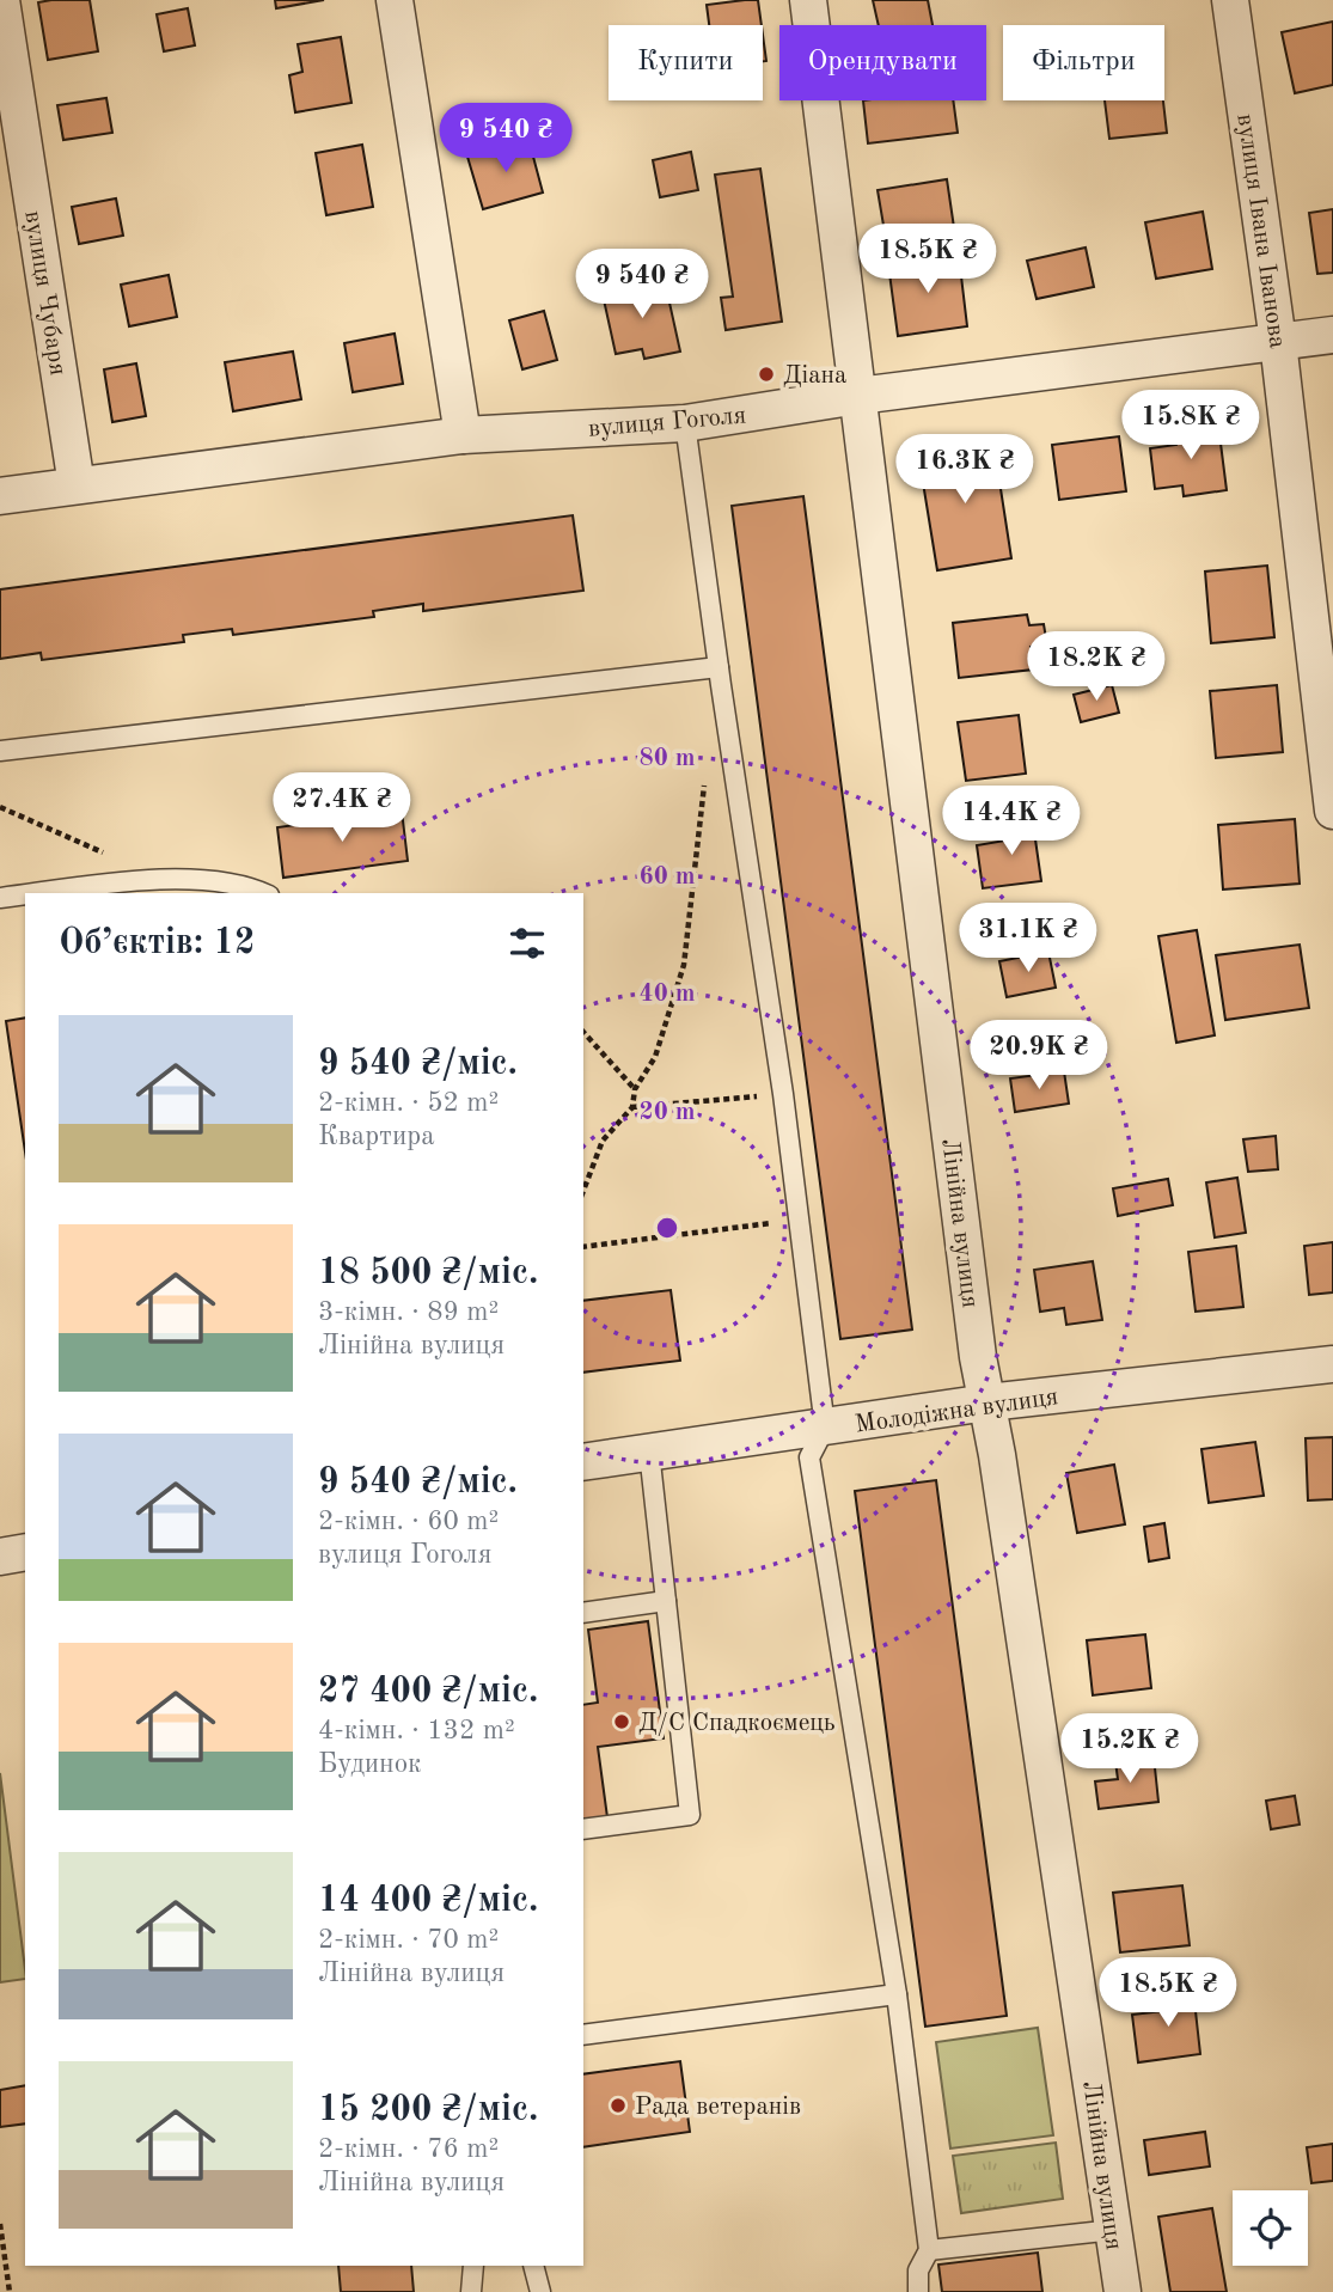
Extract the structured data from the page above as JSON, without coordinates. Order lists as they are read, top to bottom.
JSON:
{
  "streets": {
    "street": [
      "вулиця Івана Іванова",
      "вулиця Чубаря",
      "вулиця Гоголя",
      "Лінійна вулиця",
      "Молодіжна вулиця"
    ]
  },
  "crossings": [
    ["вулиця Івана Іванова", "вулиця Гоголя"],
    ["вулиця Чубаря", "вулиця Гоголя"],
    ["вулиця Гоголя", "Лінійна вулиця"],
    ["Лінійна вулиця", "Молодіжна вулиця"]
  ],
  "places": ["Діана", "Д/С Спадкоємець", "Рада ветеранів"],
  "page": {
    "chip": ["Купити", "Орендувати", "Фільтри"],
    "price": [
      "9 540 ₴",
      "18.5K ₴",
      "9 540 ₴",
      "15.8K ₴",
      "16.3K ₴",
      "18.2K ₴",
      "27.4K ₴",
      "14.4K ₴",
      "31.1K ₴",
      "20.9K ₴",
      "15.2K ₴",
      "18.5K ₴"
    ],
    "heading": "Об’єктів: 12",
    "list": [
      {
        "name": "9 540 ₴/міс.",
        "note": "2-кімн. · 52 m² · Квартира"
      },
      {
        "name": "18 500 ₴/міс.",
        "note": "3-кімн. · 89 m² · Лінійна вулиця"
      },
      {
        "name": "9 540 ₴/міс.",
        "note": "2-кімн. · 60 m² · вулиця Гоголя"
      },
      {
        "name": "27 400 ₴/міс.",
        "note": "4-кімн. · 132 m² · Будинок"
      },
      {
        "name": "14 400 ₴/міс.",
        "note": "2-кімн. · 70 m² · Лінійна вулиця"
      },
      {
        "name": "15 200 ₴/міс.",
        "note": "2-кімн. · 76 m² · Лінійна вулиця"
      }
    ]
  },
  "rings": [
    "80 m",
    "60 m",
    "40 m",
    "20 m"
  ]
}
